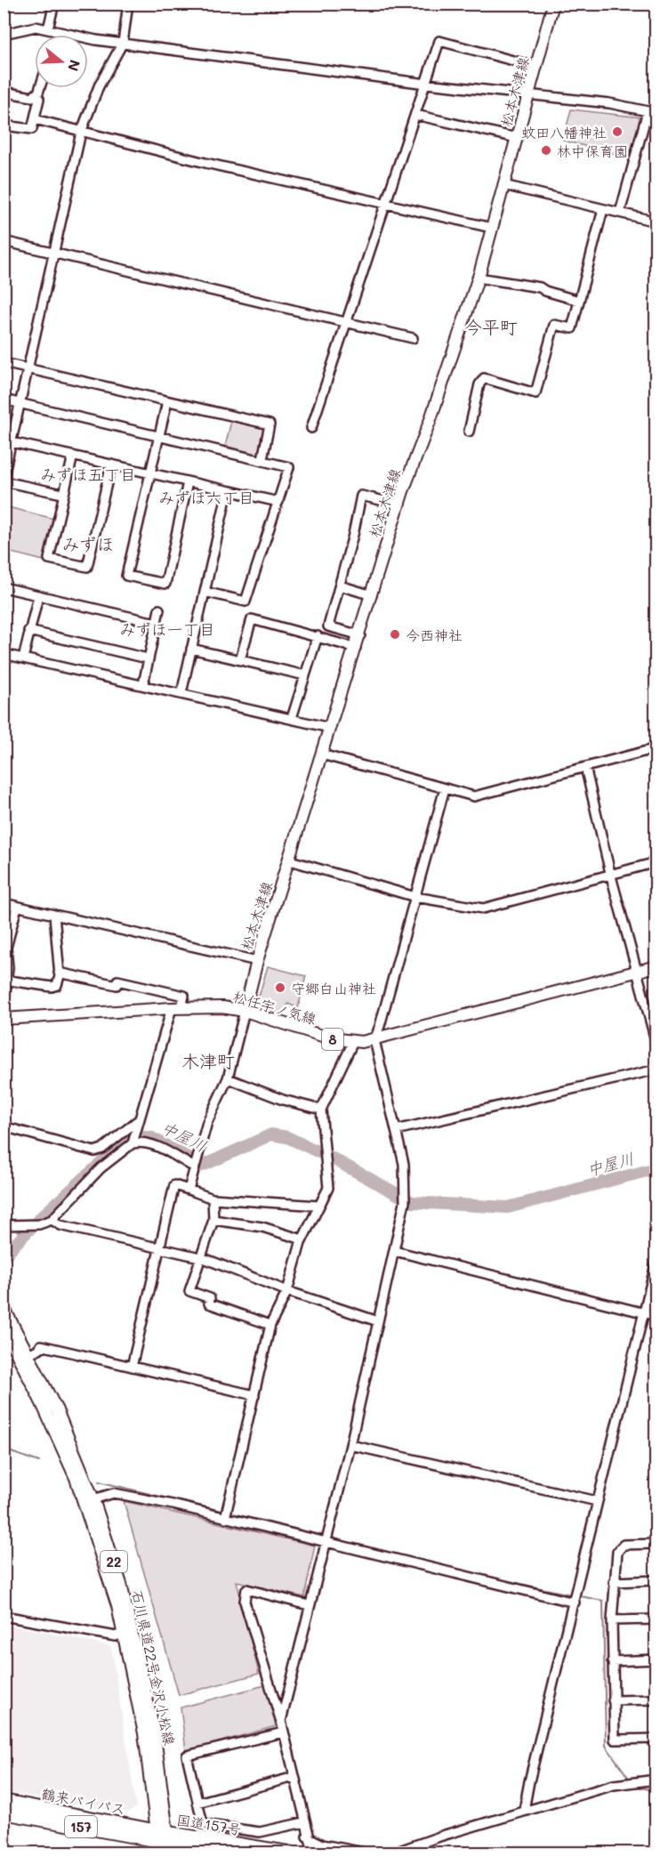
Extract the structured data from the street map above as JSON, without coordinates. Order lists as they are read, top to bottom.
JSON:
{
  "streets": {
    "highway": ["鶴来バイパス", "国道157号", "157"],
    "main road": [
      "松本木津線",
      "松任宇ノ気線",
      "8",
      "22",
      "石川県道22号金沢小松線"
    ]
  },
  "crossings": [
    ["松本木津線", "松任宇ノ気線"],
    ["石川県道22号金沢小松線", "鶴来バイパス"],
    ["石川県道22号金沢小松線", "国道157号"],
    ["鶴来バイパス", "国道157号"]
  ],
  "districts": [
    "今平町",
    "みずほ五丁目",
    "みずほ六丁目",
    "みずほ",
    "みずほ一丁目",
    "木津町"
  ],
  "water": ["中屋川"],
  "places": [
    "蚊田八幡神社",
    "林中保育園",
    "今西神社",
    "守郷白山神社"
  ],
  "north": "right"
}
